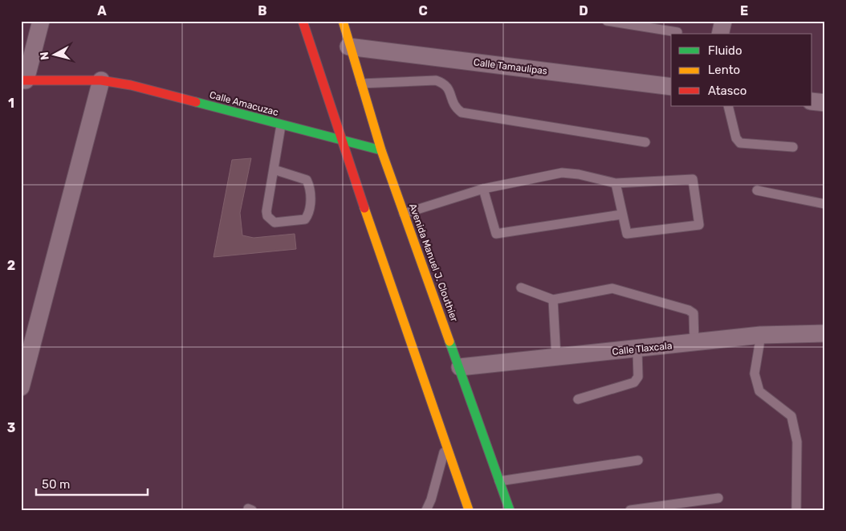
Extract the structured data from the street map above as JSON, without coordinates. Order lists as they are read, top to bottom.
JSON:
{
  "streets": {
    "main road": ["Calle Amacuzac", "Avenida Manuel J. Clouthier"],
    "street": ["Calle Tamaulipas", "Calle Tlaxcala"]
  },
  "crossings": [
    ["Calle Tamaulipas", "Avenida Manuel J. Clouthier"],
    ["Calle Amacuzac", "Avenida Manuel J. Clouthier"],
    ["Avenida Manuel J. Clouthier", "Calle Tlaxcala"]
  ],
  "legend": ["Fluido", "Lento", "Atasco"],
  "scale_bar": "50 m",
  "north": "left",
  "grid": {
    "columns": [
      "A",
      "B",
      "C",
      "D",
      "E"
    ],
    "rows": ["1", "2", "3"]
  }
}
